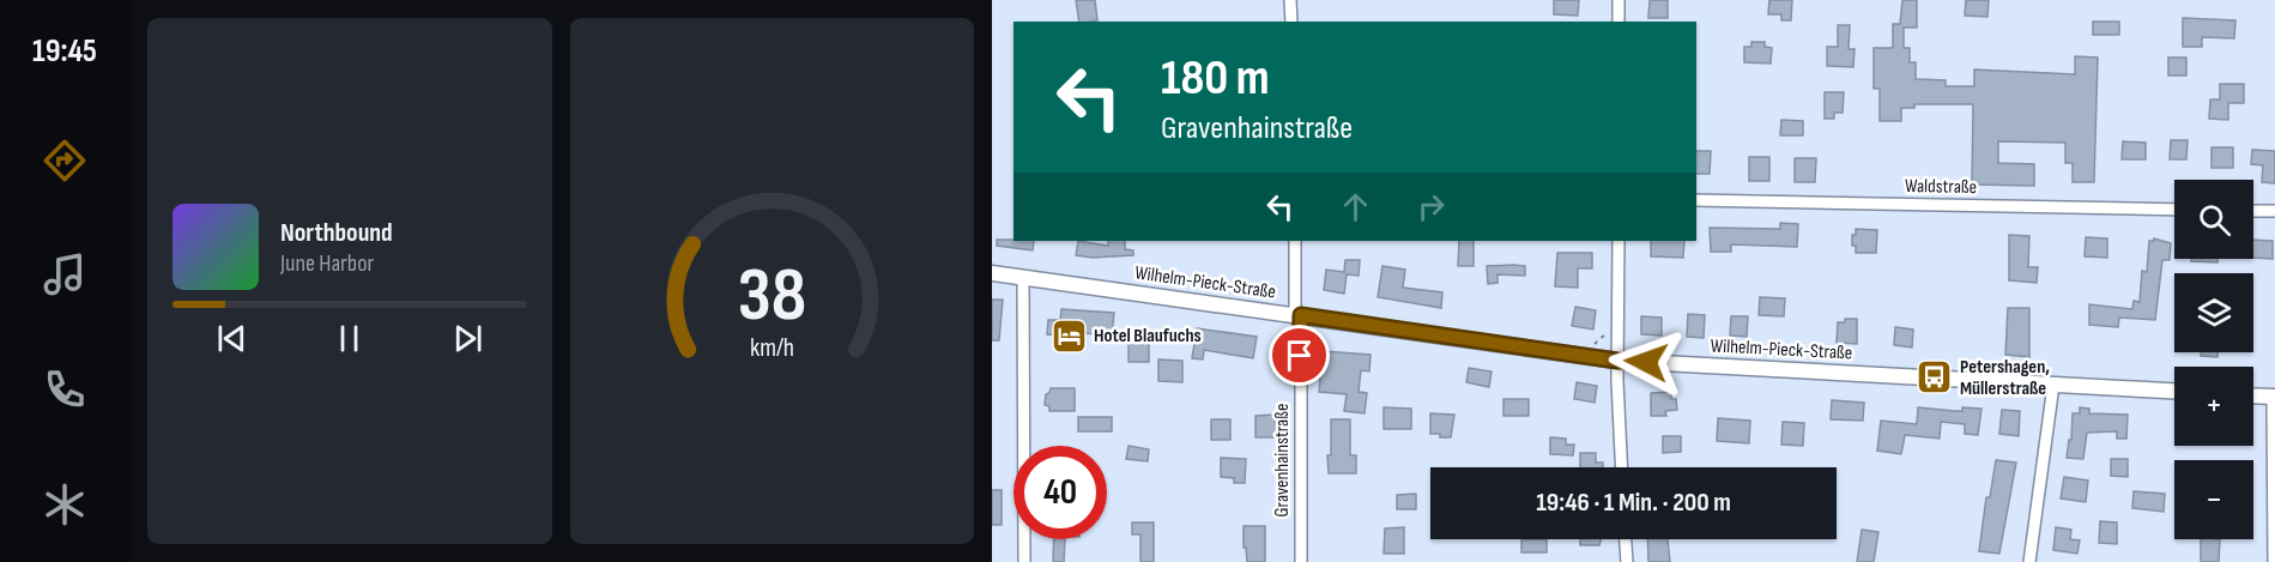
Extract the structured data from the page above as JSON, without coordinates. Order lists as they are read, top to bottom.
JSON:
{
  "streets": {
    "street": ["Waldstraße", "Wilhelm-Pieck-Straße", "Gravenhainstraße"]
  },
  "crossings": [
    ["Wilhelm-Pieck-Straße", "Gravenhainstraße"]
  ],
  "places": {
    "hotel": ["Hotel Blaufuchs"],
    "bus stop": ["Petershagen, Müllerstraße"]
  },
  "page": {
    "tabs": "19:45",
    "turn": ["180 m", "Gravenhainstraße"],
    "map_buttons": ["+", "−"],
    "song": ["Northbound", "June Harbor"],
    "limit": "40",
    "trip": "19:46 · 1 Min. · 200 m",
    "gauge": ["38", "km/h"]
  }
}
